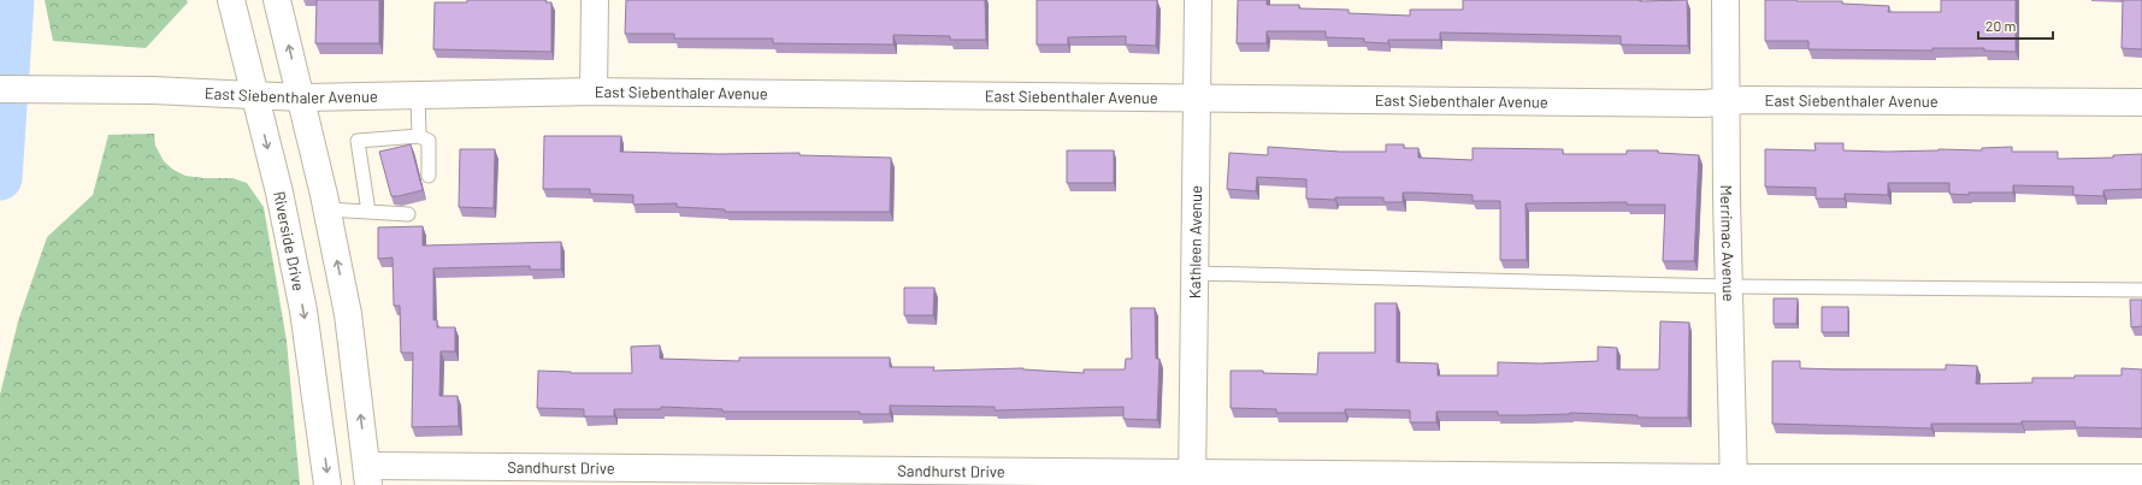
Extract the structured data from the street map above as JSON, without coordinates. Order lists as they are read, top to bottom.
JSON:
{
  "streets": {
    "main road": [
      "East Siebenthaler Avenue",
      "Riverside Drive",
      "Kathleen Avenue",
      "Merrimac Avenue",
      "Sandhurst Drive"
    ]
  },
  "crossings": [
    ["East Siebenthaler Avenue", "Riverside Drive"],
    ["East Siebenthaler Avenue", "Kathleen Avenue"],
    ["East Siebenthaler Avenue", "Merrimac Avenue"],
    ["Kathleen Avenue", "Sandhurst Drive"],
    ["Merrimac Avenue", "Sandhurst Drive"]
  ],
  "scale_bar": "20 m"
}
